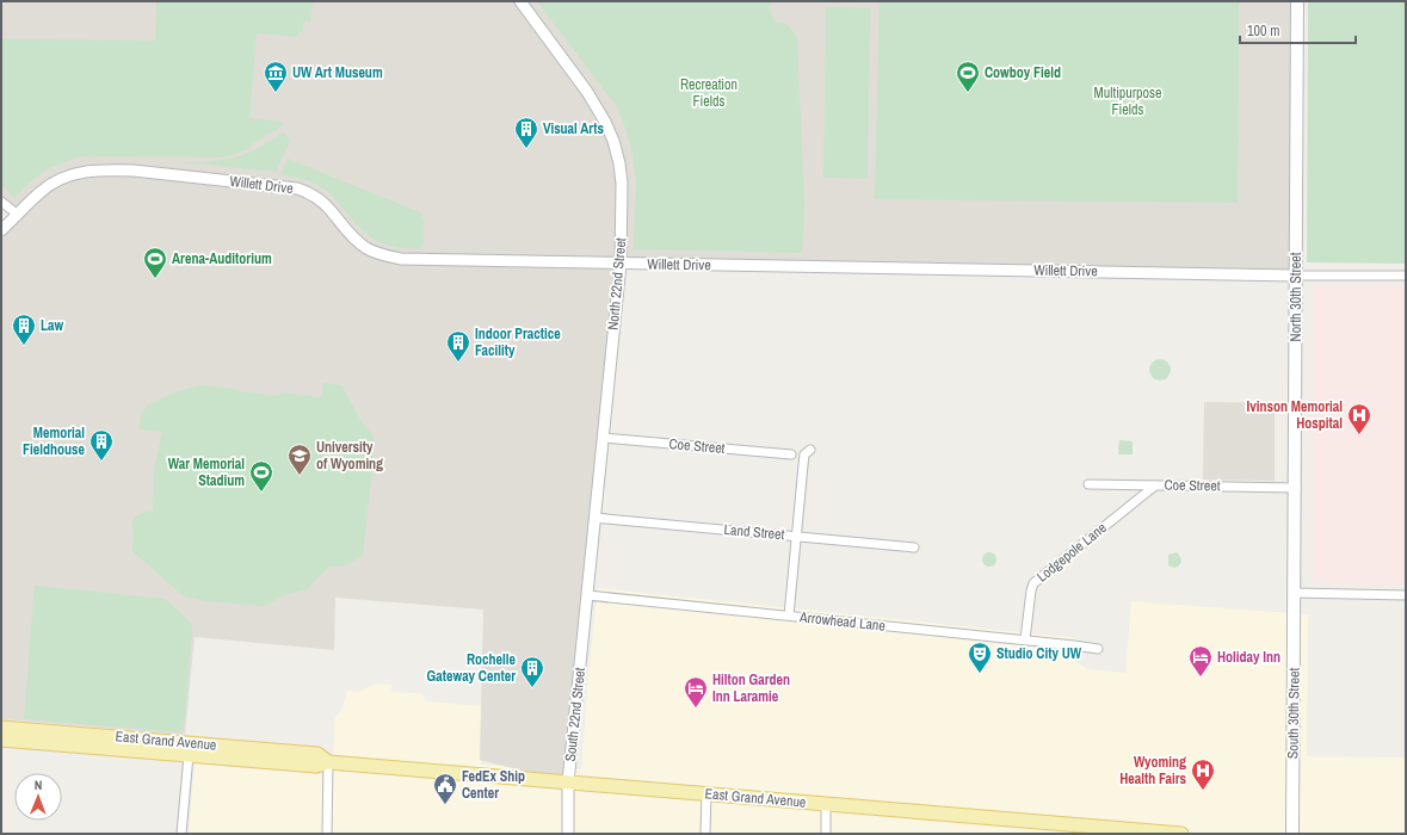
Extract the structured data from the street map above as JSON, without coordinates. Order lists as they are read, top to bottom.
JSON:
{
  "streets": {
    "main road": ["North 30th Street", "South 30th Street", "East Grand Avenue"],
    "street": [
      "Willett Drive",
      "North 22nd Street",
      "Coe Street",
      "Land Street",
      "Lodgepole Lane",
      "Arrowhead Lane",
      "South 22nd Street"
    ]
  },
  "crossings": [
    ["Willett Drive", "North 22nd Street"],
    ["Willett Drive", "North 30th Street"],
    ["North 22nd Street", "Coe Street"],
    ["North 22nd Street", "Land Street"],
    ["North 22nd Street", "Arrowhead Lane"],
    ["North 22nd Street", "South 22nd Street"],
    ["North 30th Street", "Coe Street"],
    ["North 30th Street", "South 30th Street"],
    ["Coe Street", "Lodgepole Lane"],
    ["Lodgepole Lane", "Arrowhead Lane"],
    ["Arrowhead Lane", "South 22nd Street"],
    ["South 22nd Street", "East Grand Avenue"]
  ],
  "parks": ["Recreation Fields", "Multipurpose Fields"],
  "places": {
    "museum": ["UW Art Museum"],
    "sports": ["Cowboy Field", "Arena-Auditorium", "War Memorial Stadium"],
    "building": [
      "Visual Arts",
      "Law",
      "Indoor Practice Facility",
      "Memorial Fieldhouse",
      "Rochelle Gateway Center"
    ],
    "hospital": ["Ivinson Memorial Hospital", "Wyoming Health Fairs"],
    "school or university": ["University of Wyoming"],
    "theatre": ["Studio City UW"],
    "hotel": ["Holiday Inn", "Hilton Garden Inn Laramie"],
    "public building": ["FedEx Ship Center"]
  },
  "scale_bar": "100 m",
  "north": "top"
}
